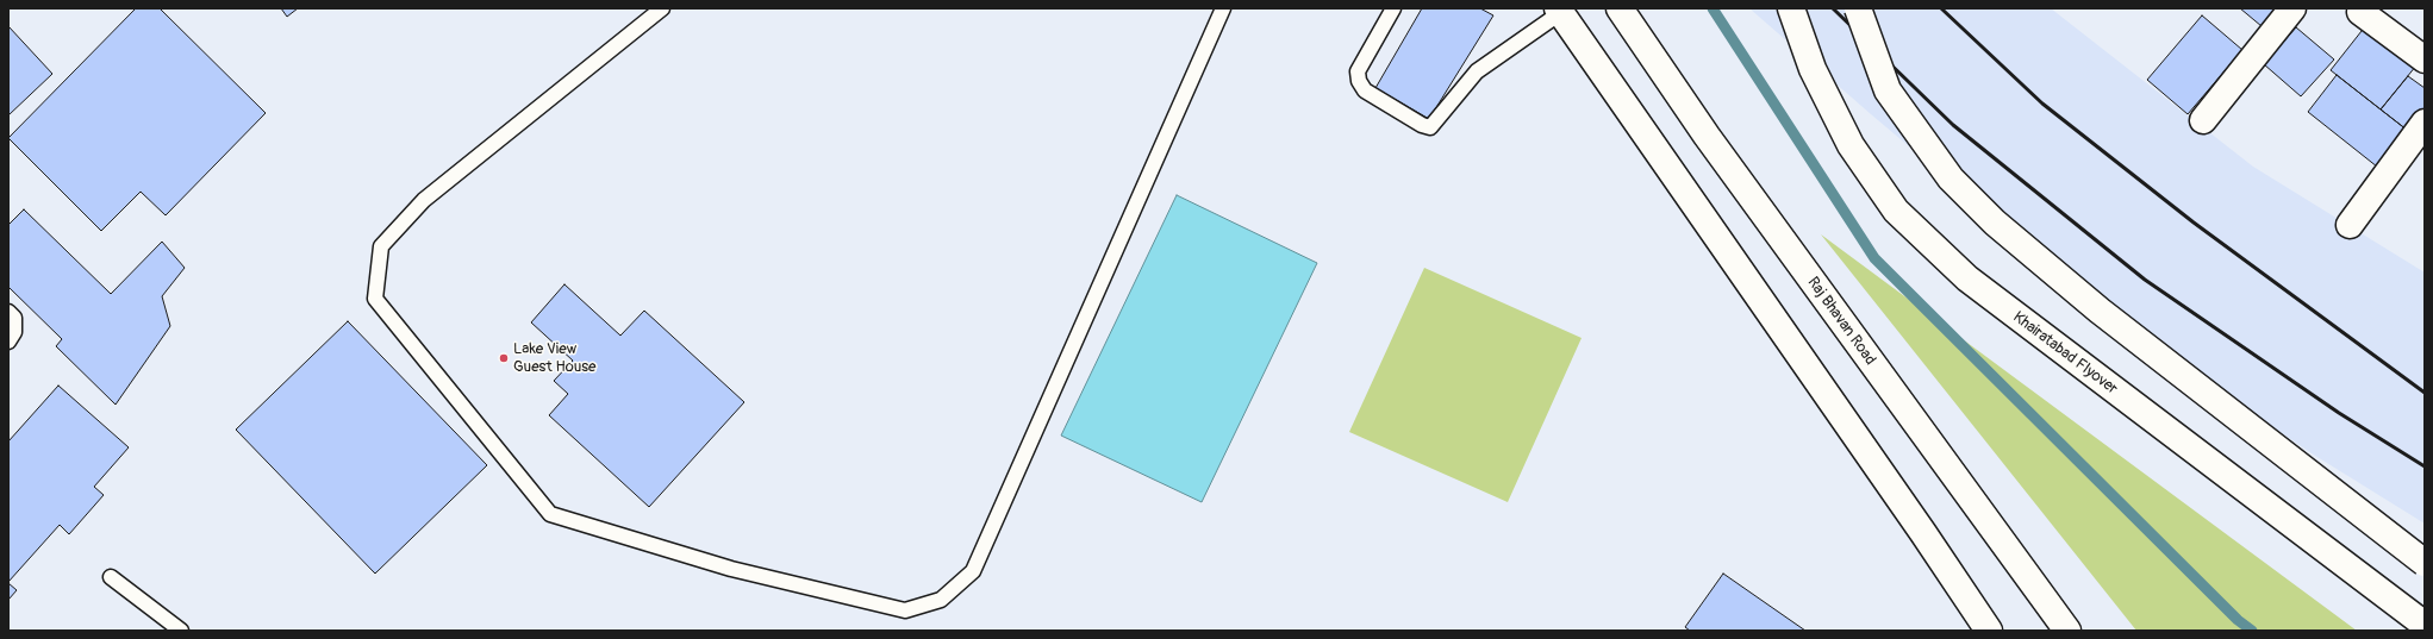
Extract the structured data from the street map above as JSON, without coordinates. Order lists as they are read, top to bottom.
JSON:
{
  "streets": {
    "main road": ["Raj Bhavan Road", "Khairatabad Flyover"]
  },
  "places": ["Lake View Guest House"]
}
